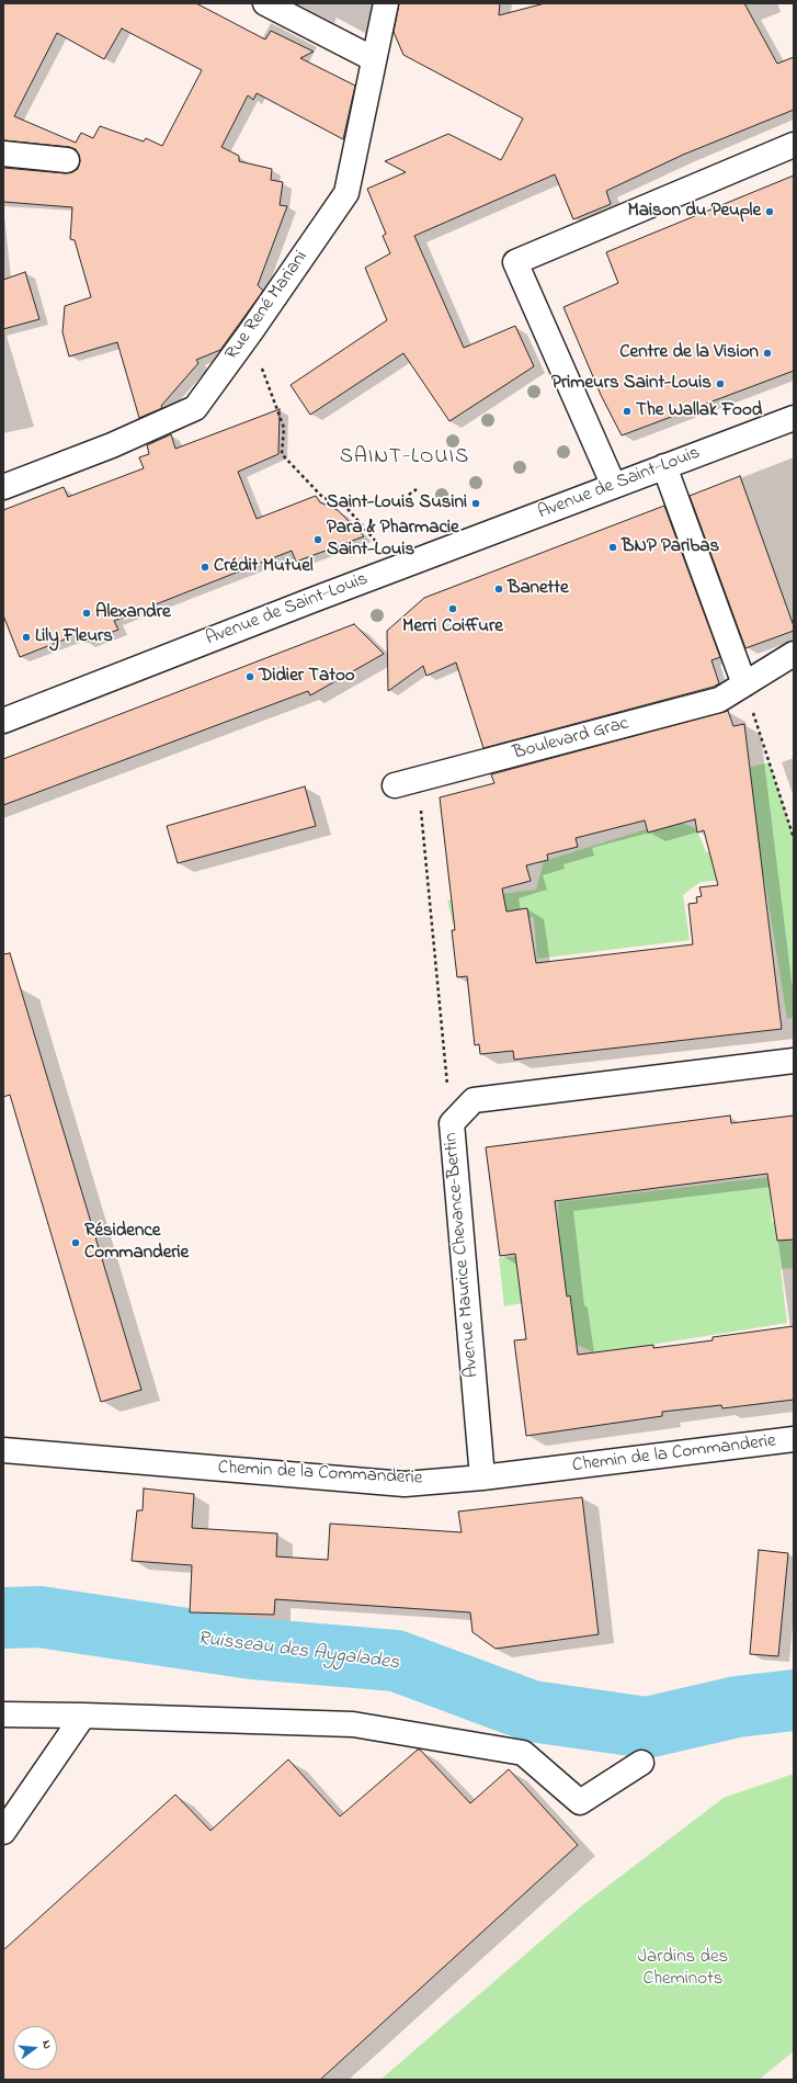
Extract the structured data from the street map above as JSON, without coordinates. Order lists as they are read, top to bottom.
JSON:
{
  "streets": {
    "street": [
      "Rue René Mariani",
      "Avenue de Saint-Louis",
      "Boulevard Grac",
      "Avenue Maurice Chevance-Bertin",
      "Chemin de la Commanderie"
    ]
  },
  "crossings": [
    ["Avenue Maurice Chevance-Bertin", "Chemin de la Commanderie"]
  ],
  "districts": ["SAINT-LOUIS"],
  "water": ["Ruisseau des Aygalades"],
  "parks": ["Jardins des Cheminots"],
  "places": [
    "Maison du Peuple",
    "Centre de la Vision",
    "Primeurs Saint-Louis",
    "The Wallak Food",
    "Saint-Louis Susini",
    "Para & Pharmacie Saint-Louis",
    "BNP Paribas",
    "Crédit Mutuel",
    "Banette",
    "Merri Coiffure",
    "Alexandre",
    "Lily Fleurs",
    "Didier Tatoo",
    "Résidence Commanderie"
  ],
  "north": "right"
}
